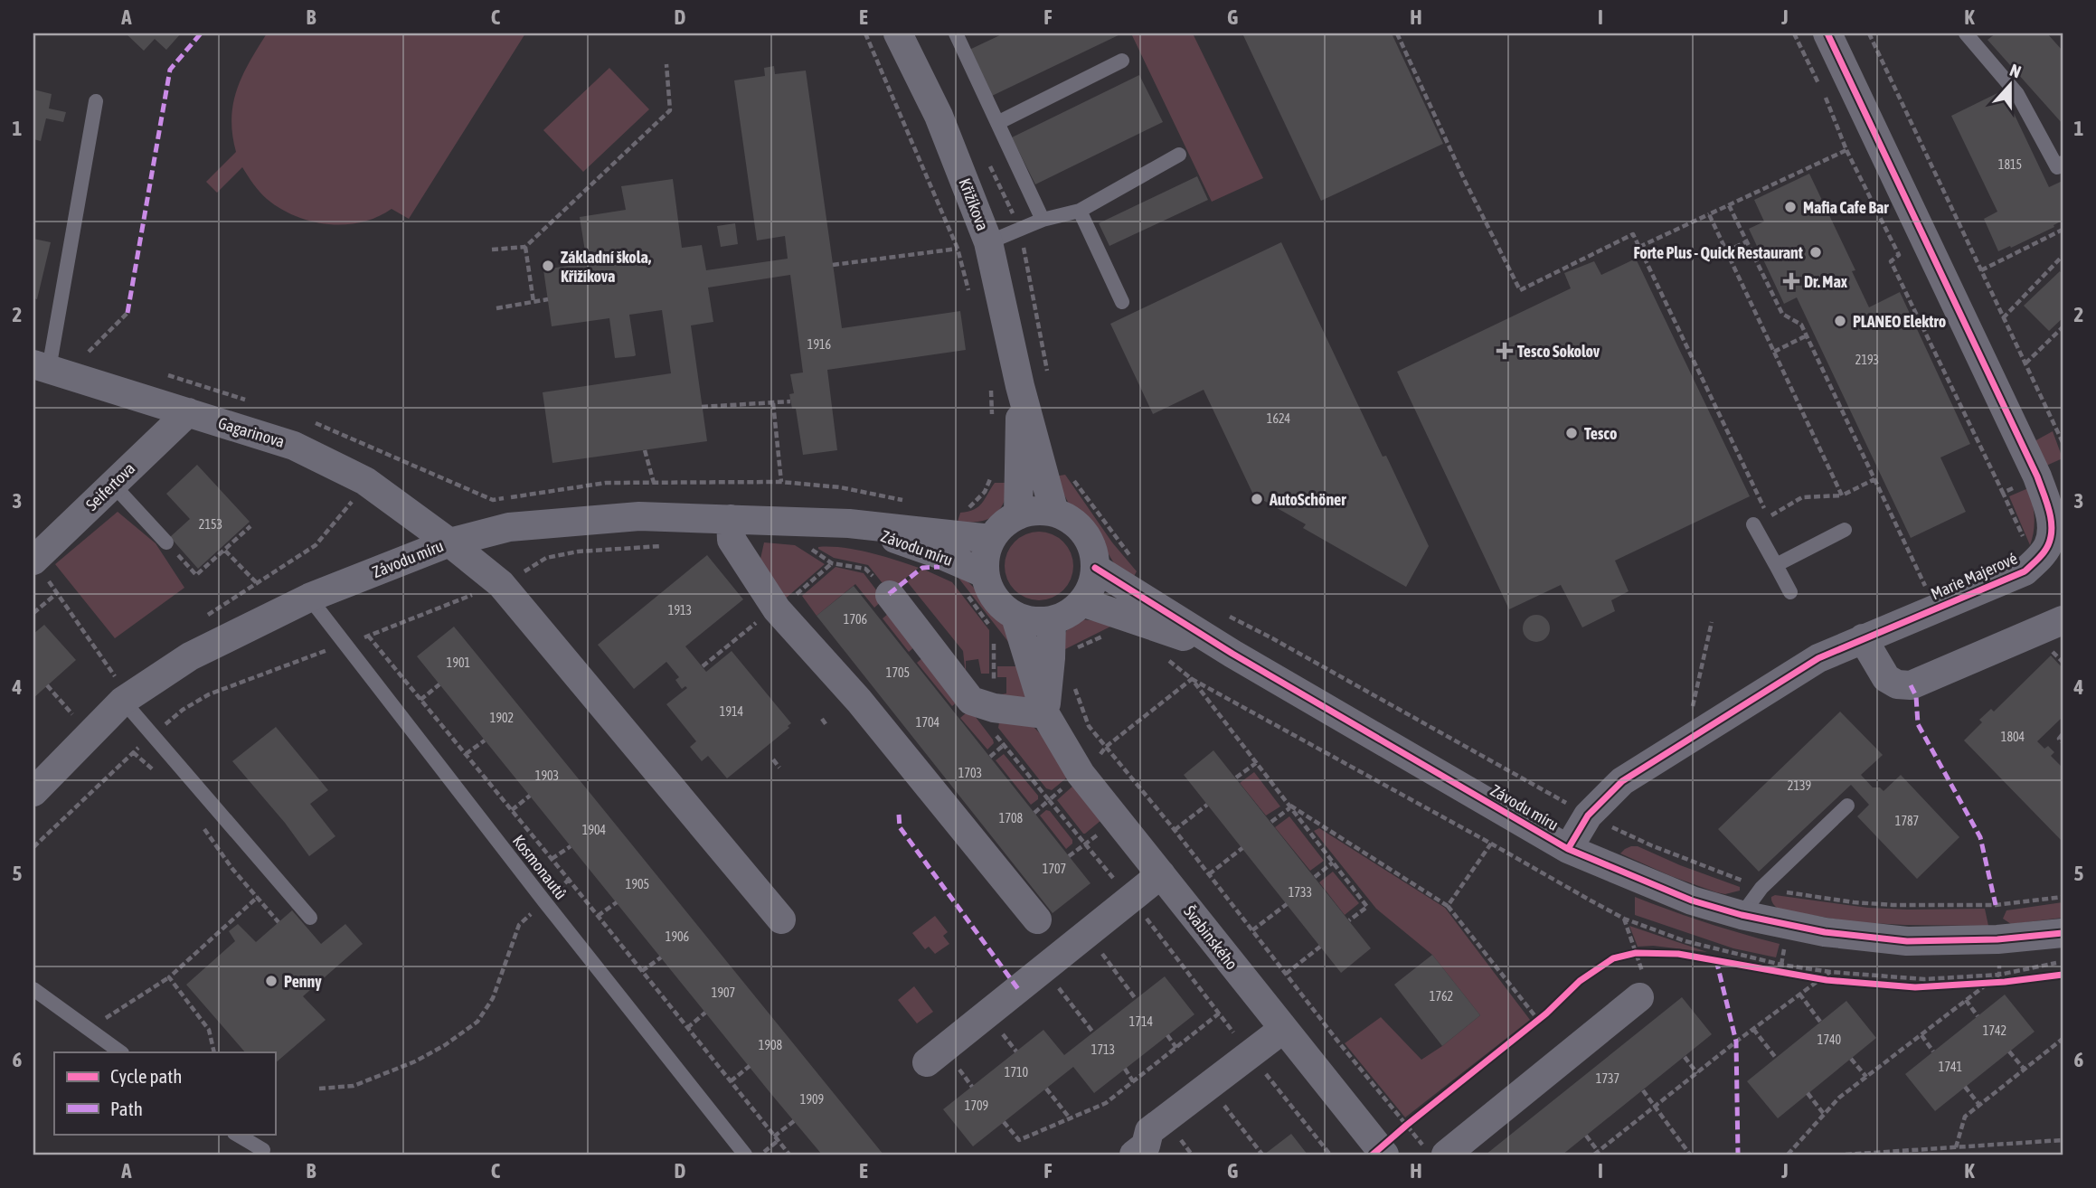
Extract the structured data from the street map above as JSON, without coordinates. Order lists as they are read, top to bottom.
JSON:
{
  "streets": {
    "street": [
      "Křižíkova",
      "Gagarinova",
      "Seifertova",
      "Závodu míru",
      "Marie Majerové",
      "Švabinského"
    ],
    "lane": ["Kosmonautů"]
  },
  "crossings": [
    ["Křižíkova", "Závodu míru"],
    ["Křižíkova", "Švabinského"],
    ["Gagarinova", "Seifertova"],
    ["Gagarinova", "Závodu míru"],
    ["Závodu míru", "Marie Majerové"],
    ["Závodu míru", "Kosmonautů"],
    ["Závodu míru", "Švabinského"]
  ],
  "places": {
    "other": [
      "Mafia Cafe Bar",
      "Forte Plus - Quick Restaurant",
      "Základní škola, Křižíkova",
      "PLANEO Elektro",
      "Tesco",
      "AutoSchöner",
      "Penny"
    ],
    "health": ["Dr. Max", "Tesco Sokolov"]
  },
  "house_numbers": [
    "1815",
    "1916",
    "2193",
    "1624",
    "2153",
    "1913",
    "1706",
    "1901",
    "1705",
    "1914",
    "1902",
    "1704",
    "1804",
    "1703",
    "1903",
    "2139",
    "1708",
    "1787",
    "1904",
    "1707",
    "1905",
    "1733",
    "1906",
    "1907",
    "1762",
    "1714",
    "1742",
    "1740",
    "1908",
    "1713",
    "1741",
    "1710",
    "1737",
    "1909",
    "1709"
  ],
  "legend": ["Cycle path", "Path"],
  "north": "top",
  "grid": {
    "columns": [
      "A",
      "B",
      "C",
      "D",
      "E",
      "F",
      "G",
      "H",
      "I",
      "J",
      "K"
    ],
    "rows": [
      "1",
      "2",
      "3",
      "4",
      "5",
      "6"
    ]
  }
}
